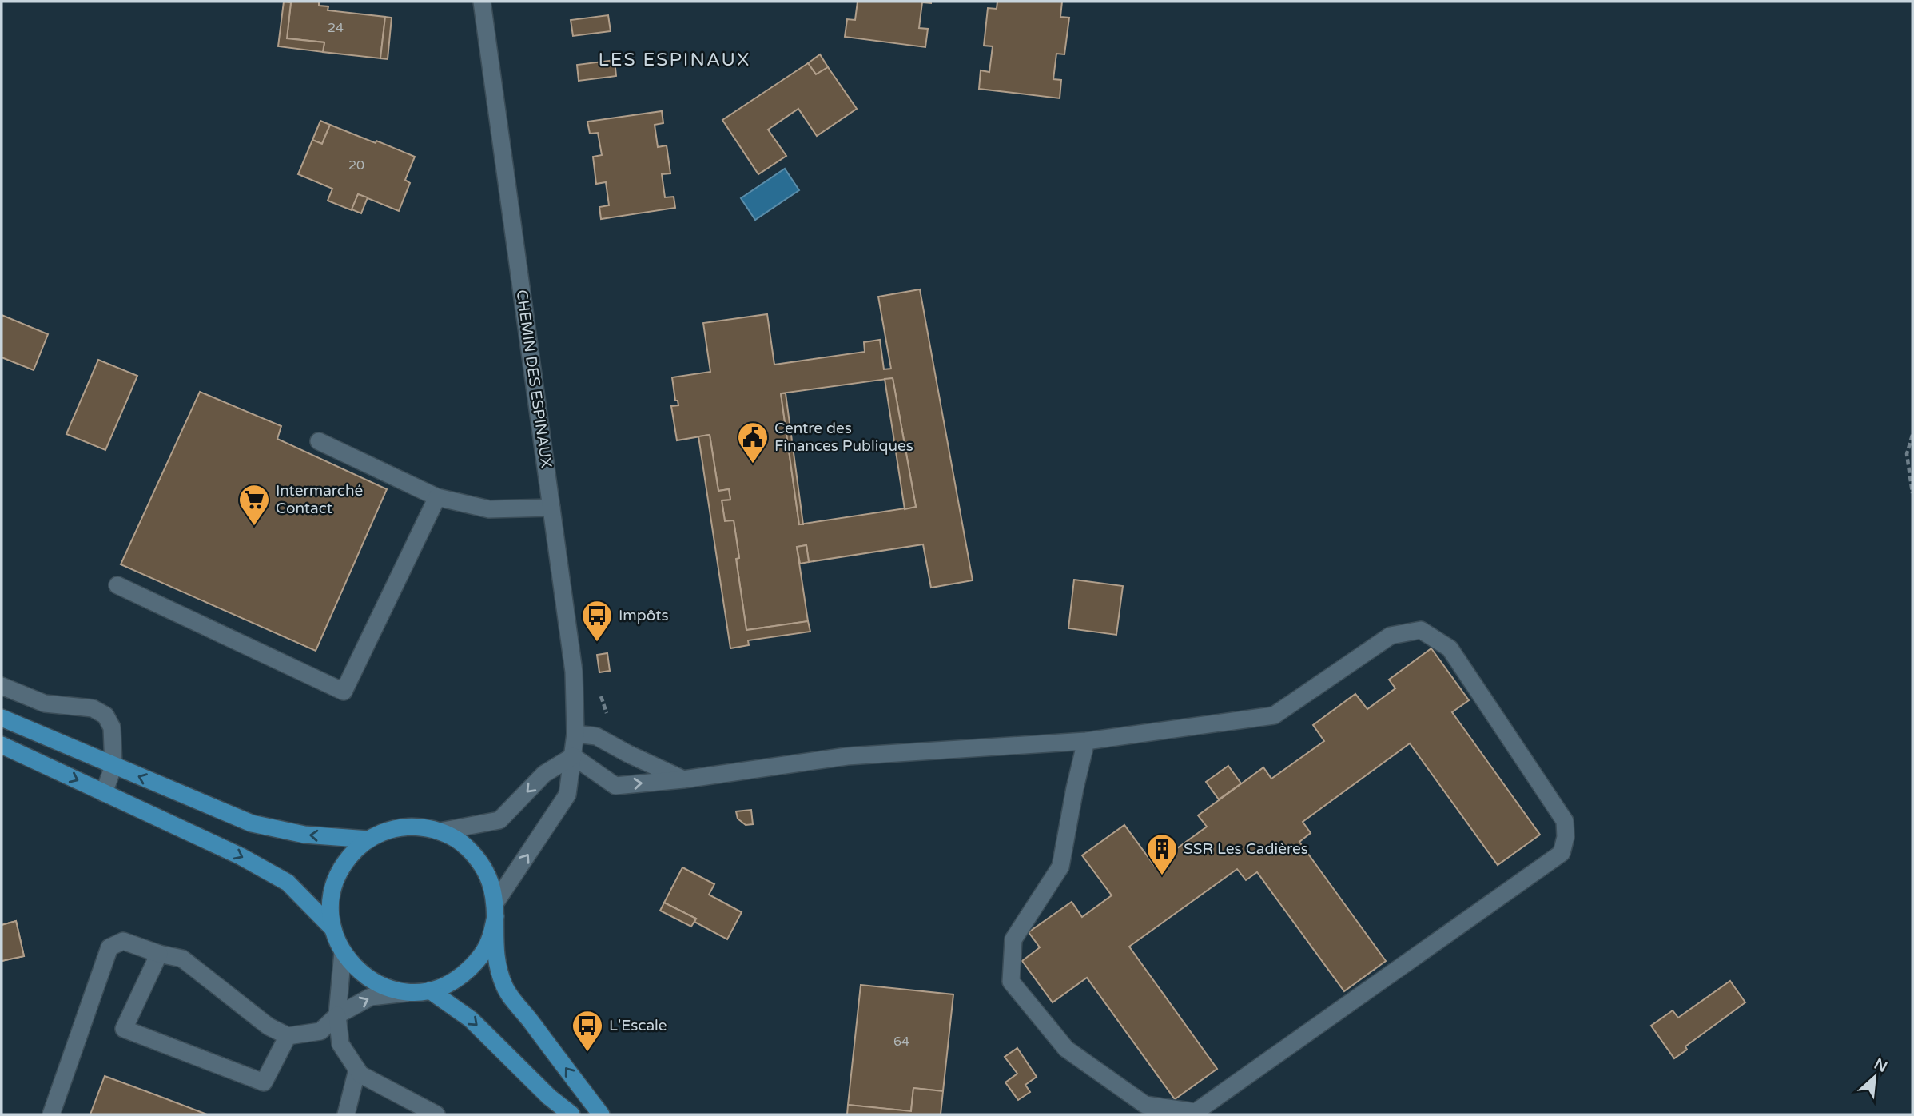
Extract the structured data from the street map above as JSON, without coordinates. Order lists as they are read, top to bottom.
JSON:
{
  "streets": {
    "street": ["CHEMIN DES ESPINAUX"]
  },
  "districts": ["LES ESPINAUX"],
  "places": {
    "public building": ["Centre des Finances Publiques"],
    "supermarket": ["Intermarché Contact"],
    "bus stop": ["Impôts", "L'Escale"],
    "building": ["SSR Les Cadières"]
  },
  "house_numbers": ["24", "20", "64"],
  "north": "top right"
}
